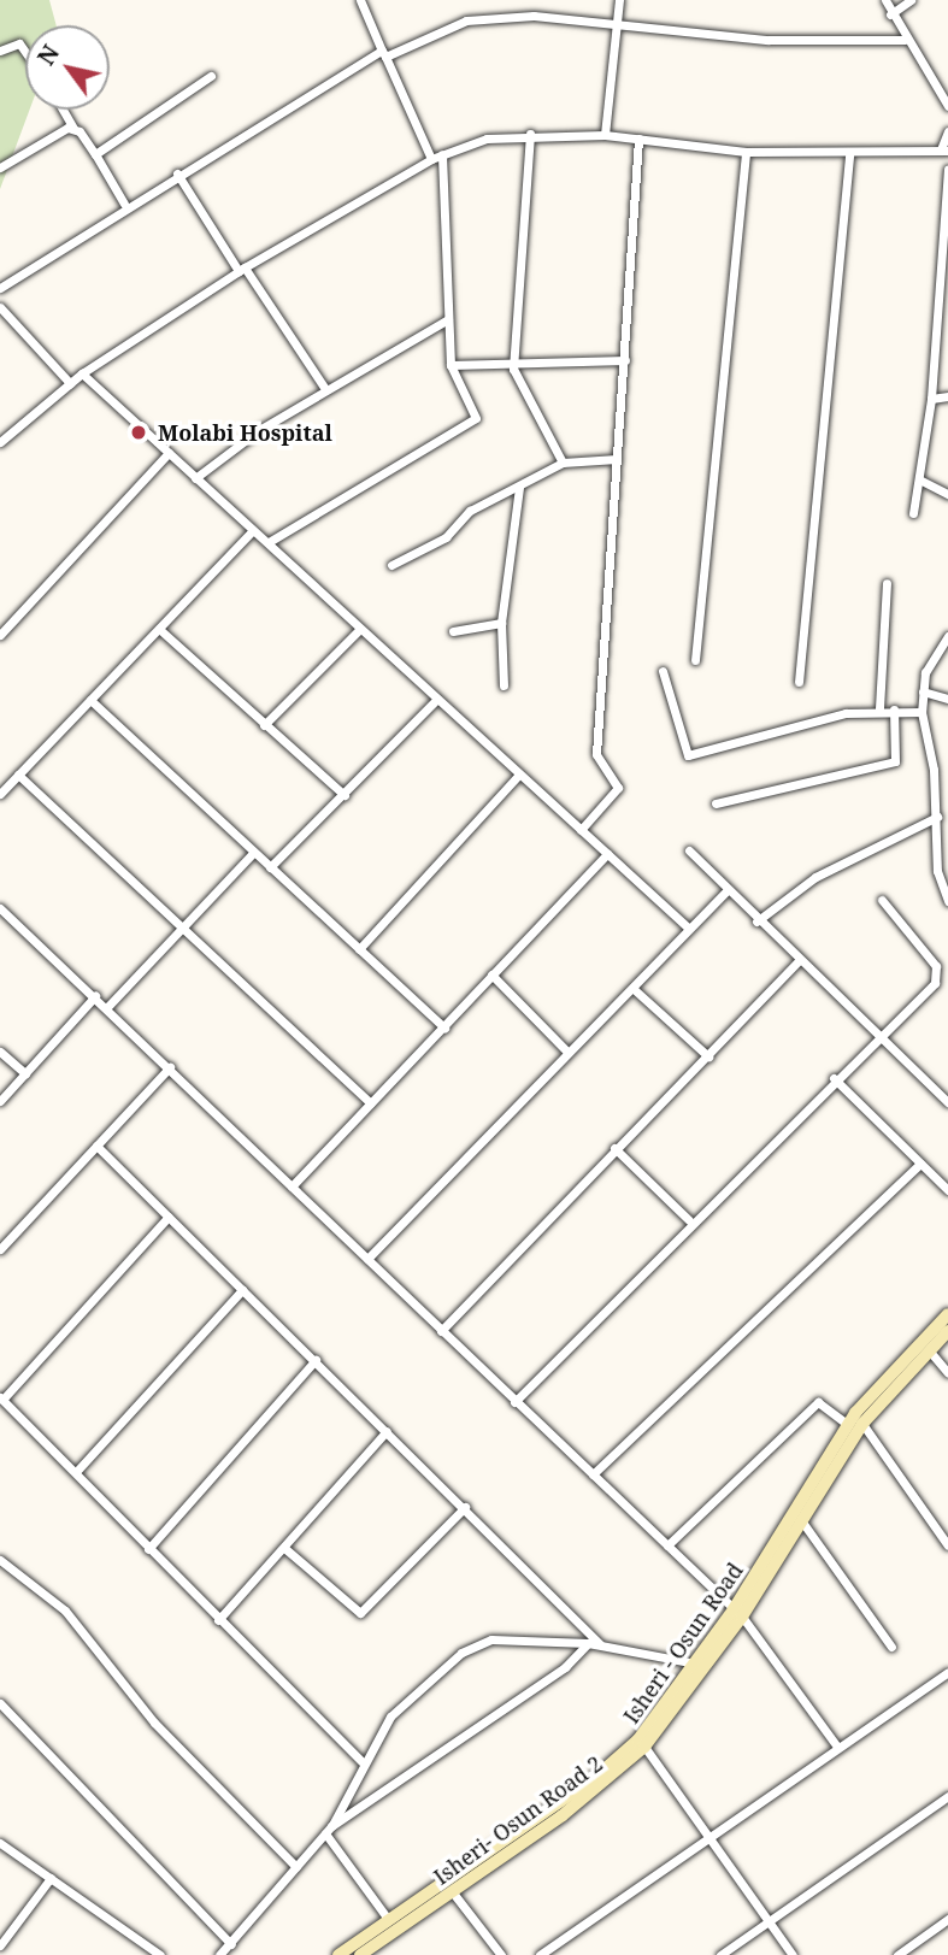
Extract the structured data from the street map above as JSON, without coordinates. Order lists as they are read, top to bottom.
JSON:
{
  "streets": {
    "main road": ["Isheri - Osun Road", "Isheri- Osun Road 2"]
  },
  "crossings": [
    ["Isheri - Osun Road", "Isheri- Osun Road 2"]
  ],
  "places": ["Molabi Hospital"],
  "north": "top left"
}
